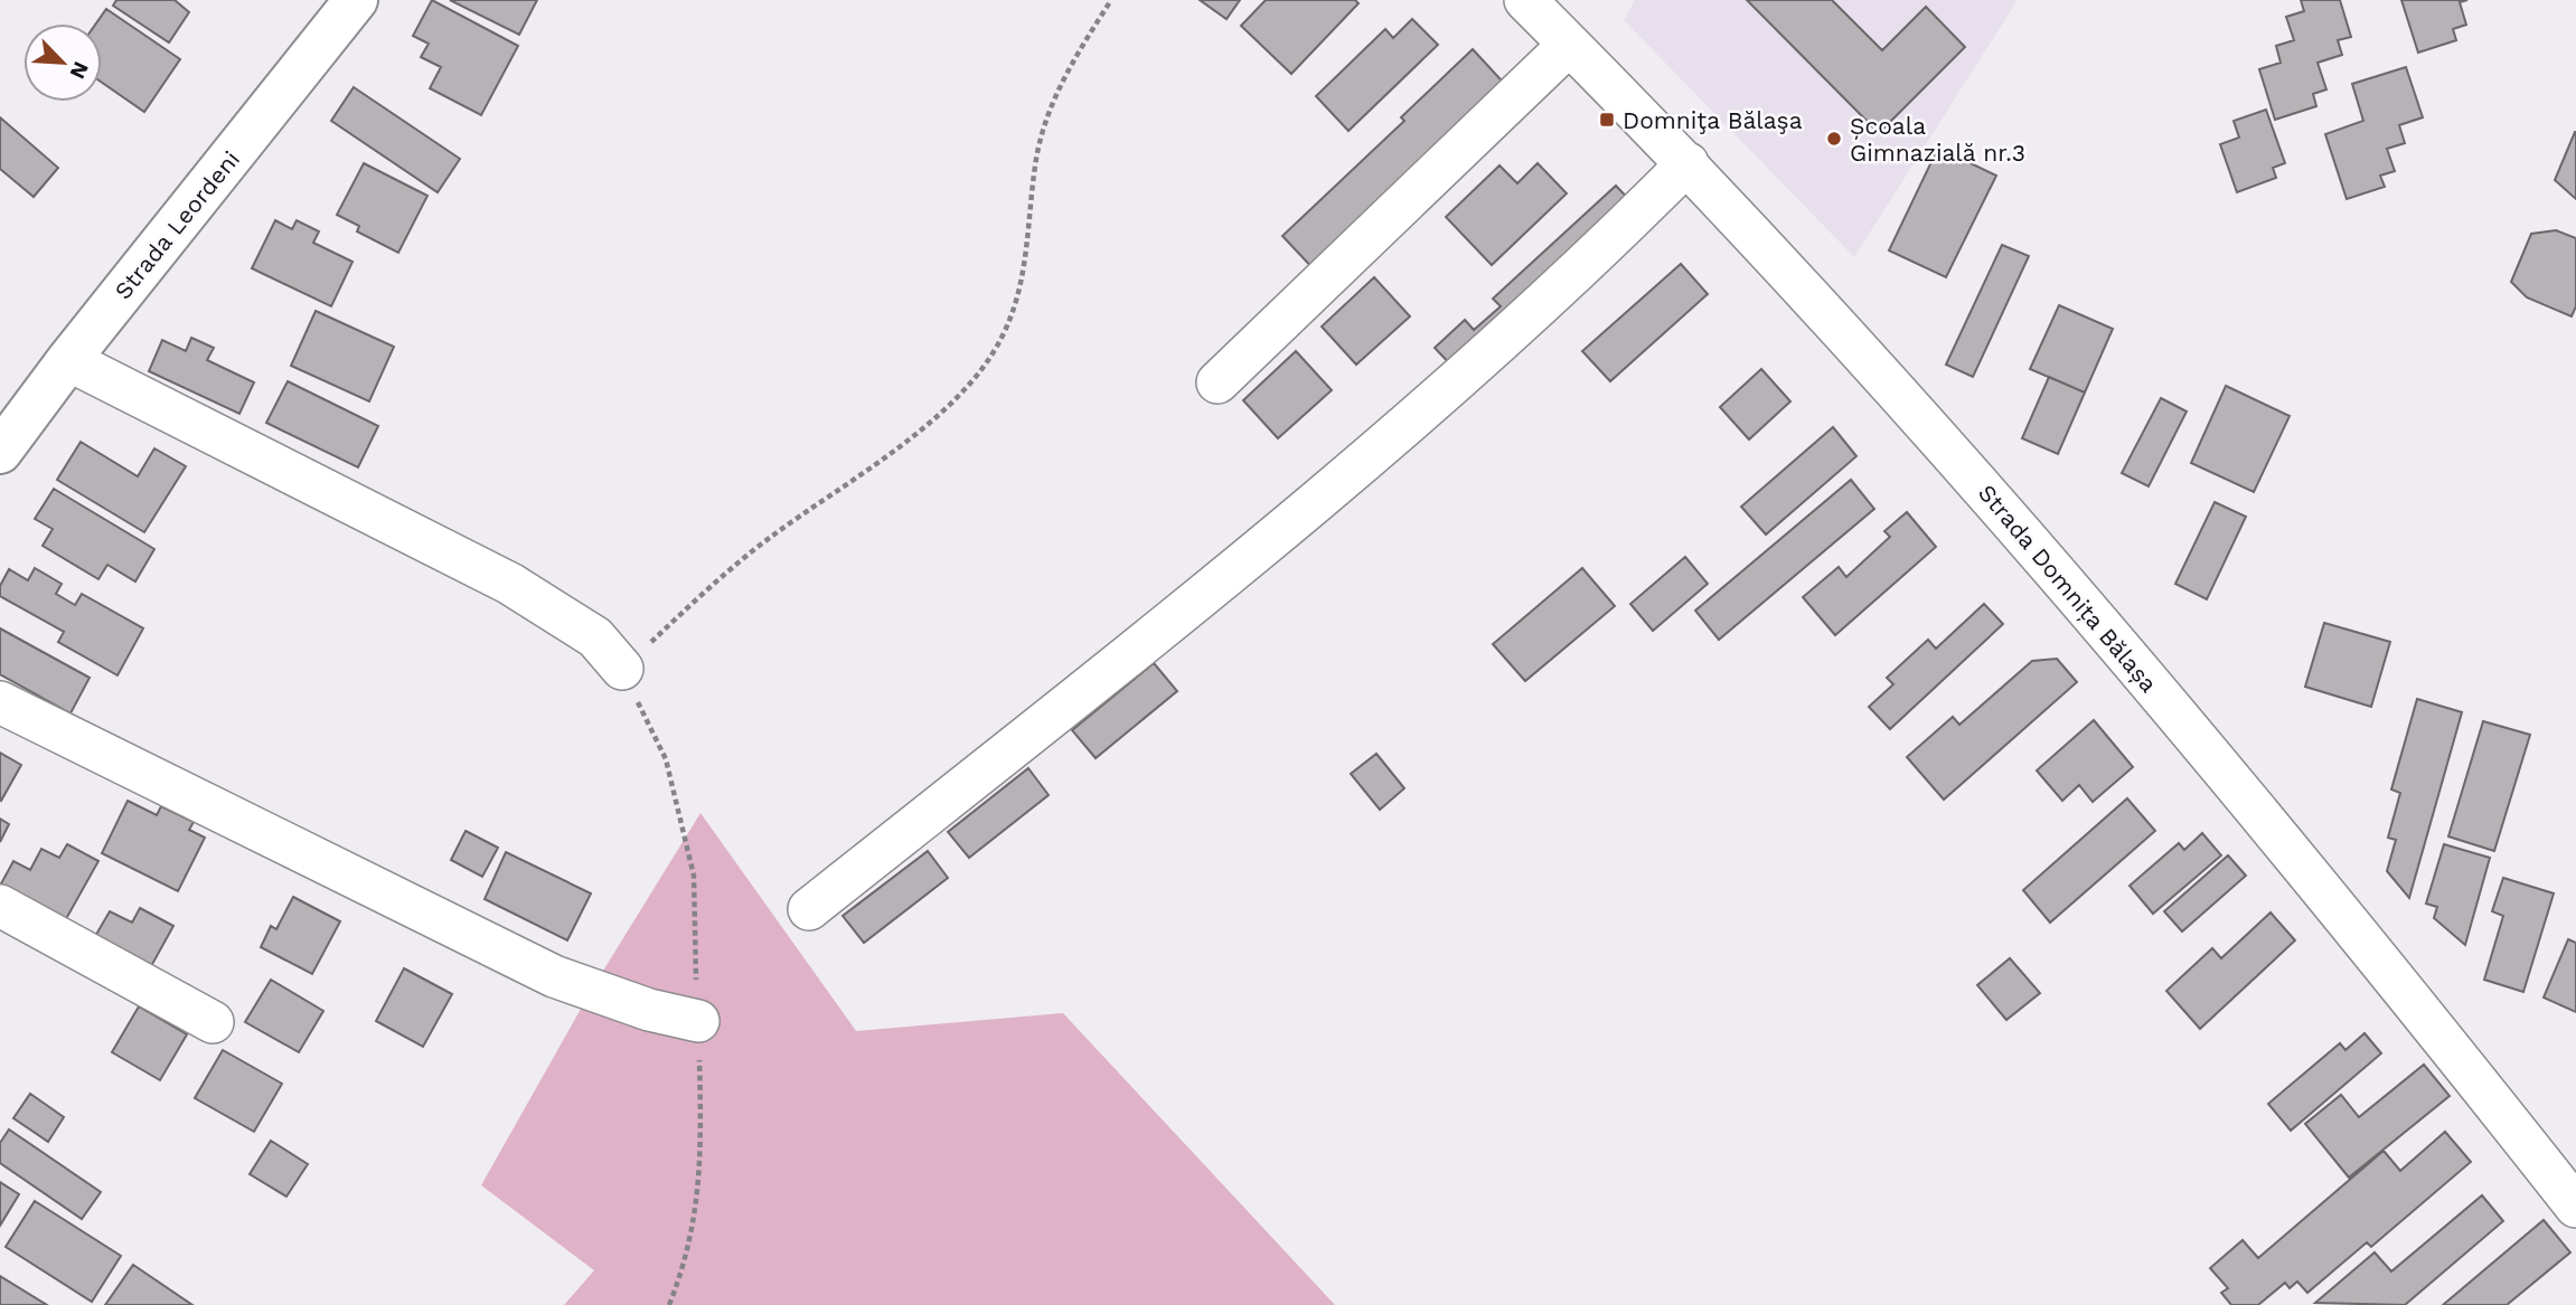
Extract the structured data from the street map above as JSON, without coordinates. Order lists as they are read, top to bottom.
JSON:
{
  "streets": {
    "main road": ["Strada Leordeni"],
    "street": ["Strada Domnița Bălașa"]
  },
  "places": {
    "transit": ["Domniţa Bălaşa"],
    "other": ["Școala Gimnazială nr.3"]
  },
  "north": "bottom right"
}
